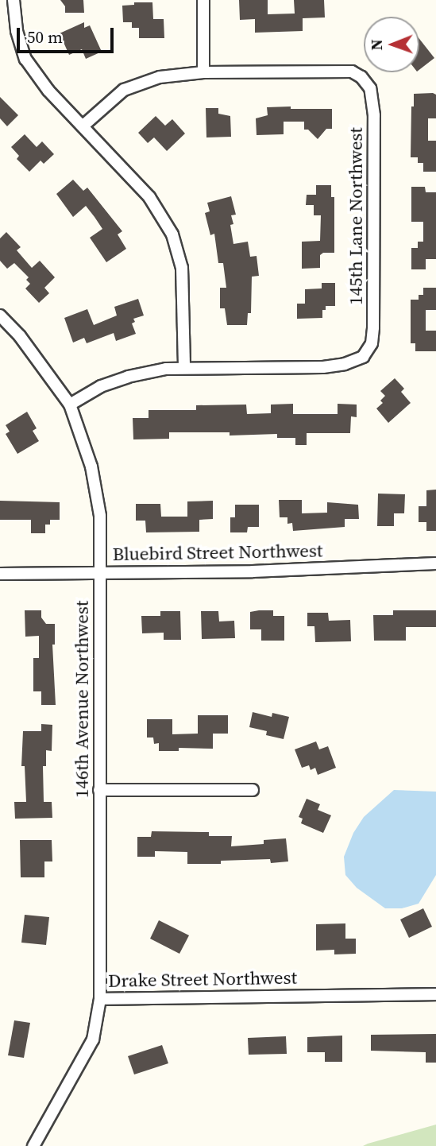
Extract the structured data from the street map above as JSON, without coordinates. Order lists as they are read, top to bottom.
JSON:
{
  "streets": {
    "street": [
      "145th Lane Northwest",
      "Bluebird Street Northwest",
      "146th Avenue Northwest",
      "Drake Street Northwest"
    ]
  },
  "crossings": [
    ["Bluebird Street Northwest", "146th Avenue Northwest"],
    ["146th Avenue Northwest", "Drake Street Northwest"]
  ],
  "scale_bar": "50 m",
  "north": "left"
}
